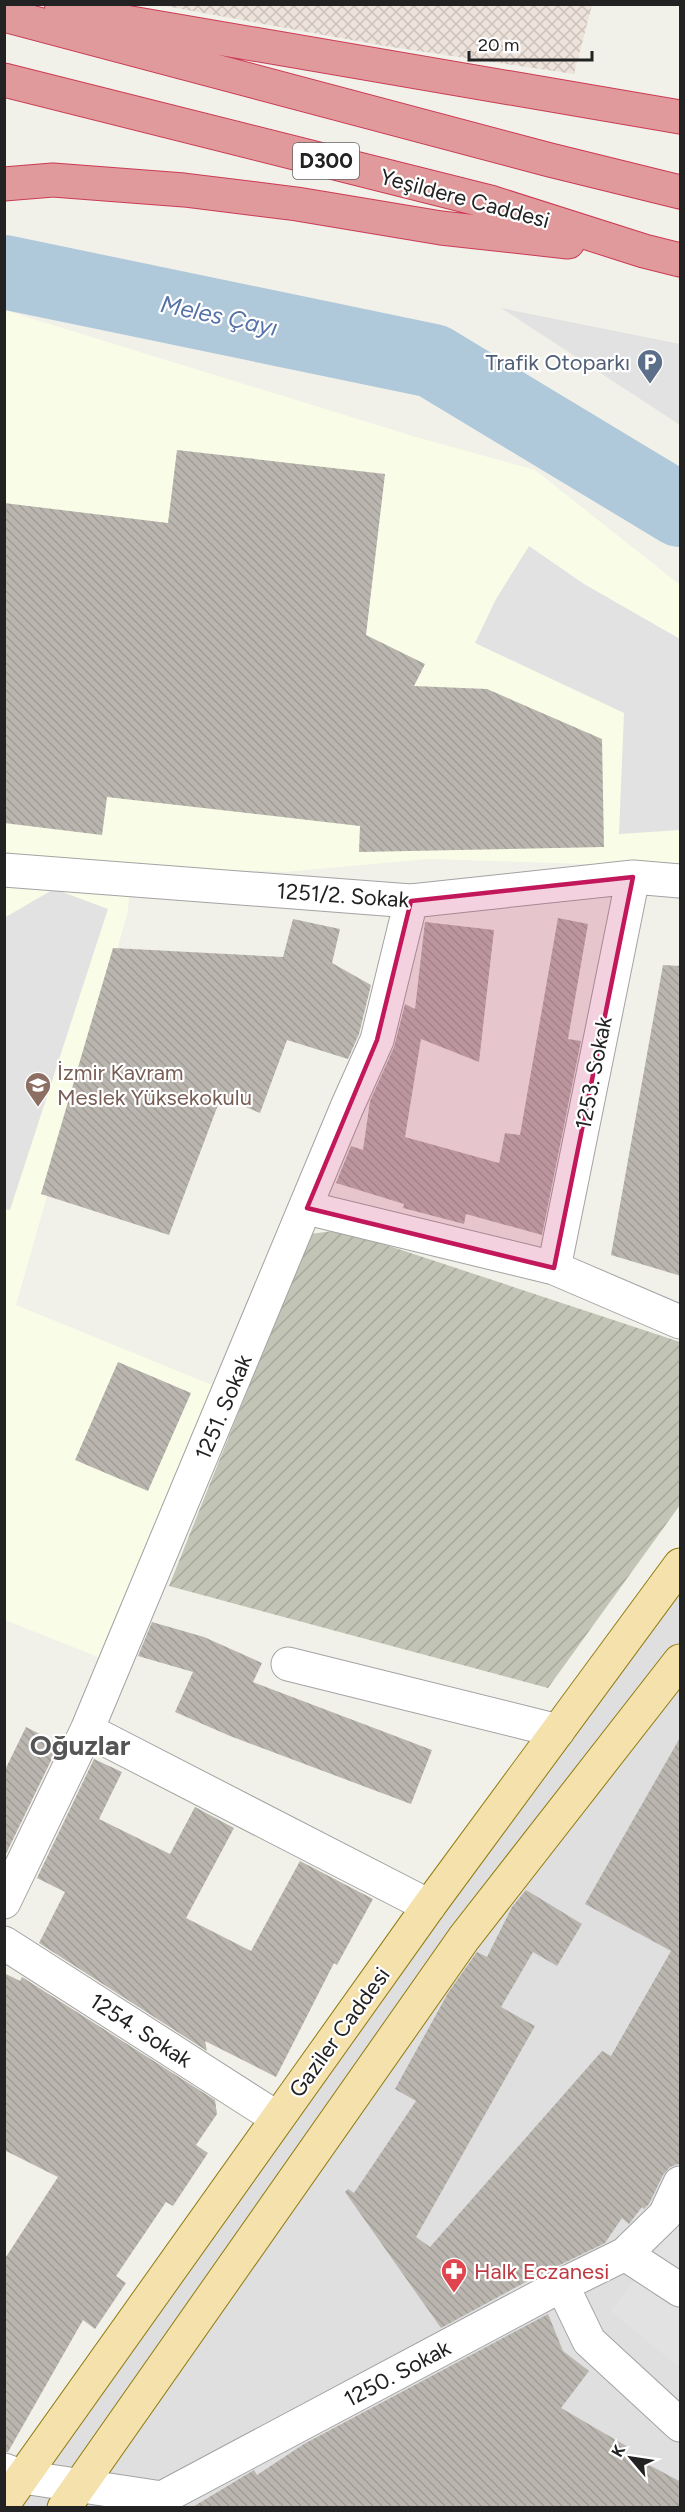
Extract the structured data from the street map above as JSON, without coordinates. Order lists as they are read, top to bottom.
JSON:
{
  "streets": {
    "highway": ["D300", "Yeşildere Caddesi"],
    "main road": ["Gaziler Caddesi"],
    "street": [
      "1251/2. Sokak",
      "1253. Sokak",
      "1251. Sokak",
      "1254. Sokak",
      "1250. Sokak"
    ]
  },
  "crossings": [
    ["1251/2. Sokak", "1253. Sokak"],
    ["1251/2. Sokak", "1251. Sokak"],
    ["1254. Sokak", "Gaziler Caddesi"],
    ["Gaziler Caddesi", "1250. Sokak"]
  ],
  "districts": ["Oğuzlar"],
  "water": ["Meles Çayı"],
  "places": {
    "parking": ["Trafik Otoparkı"],
    "school or university": ["İzmir Kavram Meslek Yüksekokulu"],
    "pharmacy": ["Halk Eczanesi"]
  },
  "scale_bar": "20 m",
  "north": "top left"
}
